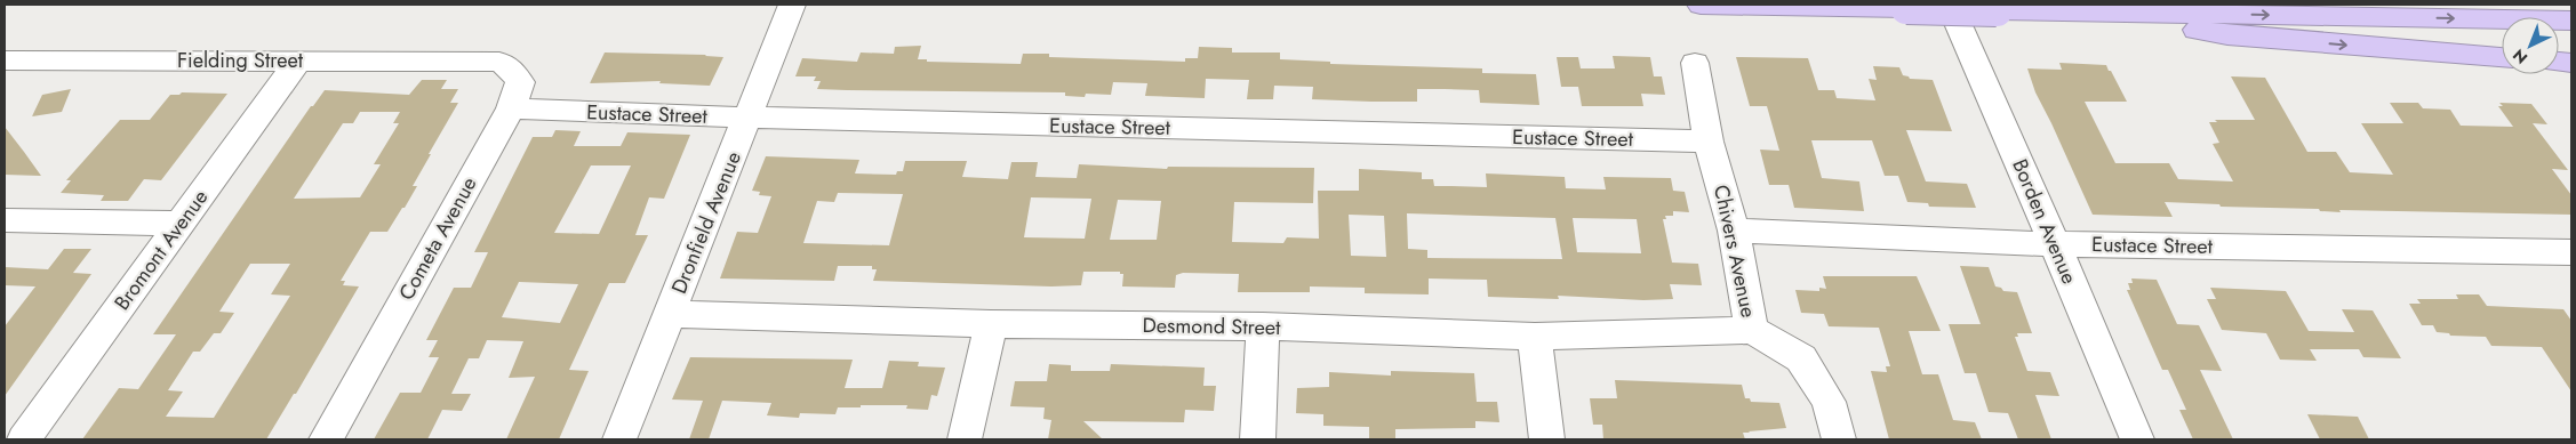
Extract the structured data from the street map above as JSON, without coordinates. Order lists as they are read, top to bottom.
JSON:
{
  "streets": {
    "street": [
      "Fielding Street",
      "Eustace Street",
      "Borden Avenue",
      "Dronfield Avenue",
      "Cometa Avenue",
      "Bromont Avenue",
      "Chivers Avenue",
      "Desmond Street"
    ]
  },
  "crossings": [
    ["Fielding Street", "Cometa Avenue"],
    ["Fielding Street", "Bromont Avenue"],
    ["Eustace Street", "Borden Avenue"],
    ["Eustace Street", "Dronfield Avenue"],
    ["Eustace Street", "Cometa Avenue"],
    ["Eustace Street", "Chivers Avenue"],
    ["Dronfield Avenue", "Desmond Street"],
    ["Chivers Avenue", "Desmond Street"]
  ],
  "north": "bottom left"
}
